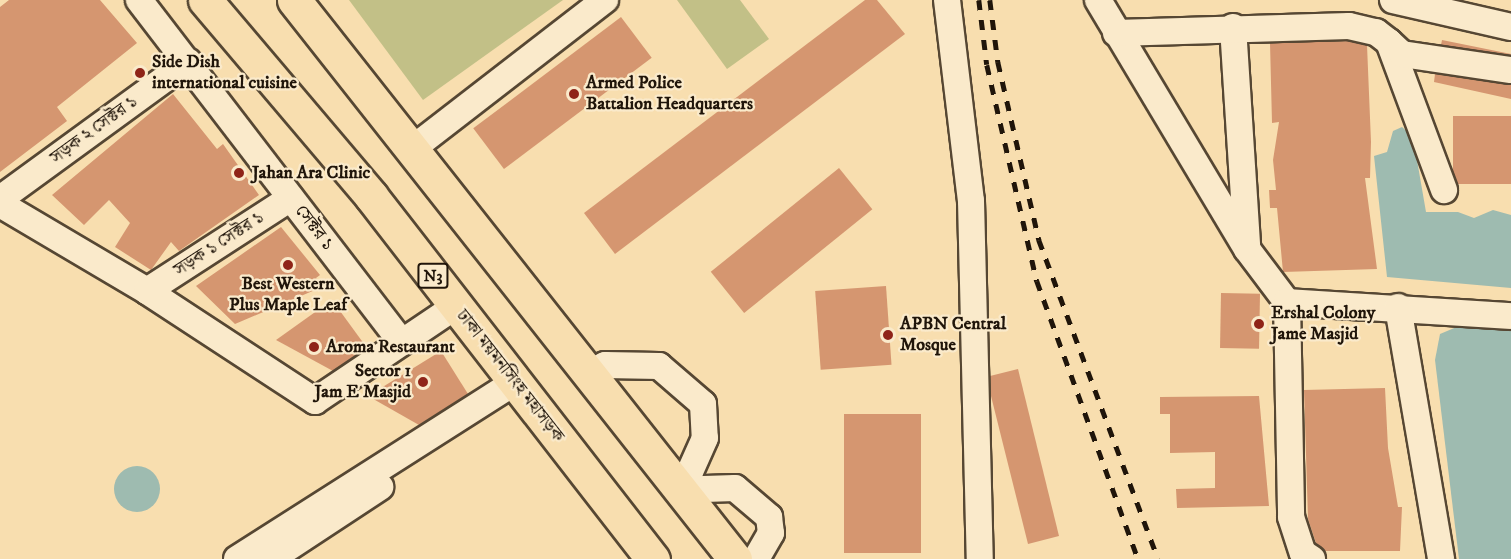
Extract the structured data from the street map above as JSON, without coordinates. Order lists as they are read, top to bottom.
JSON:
{
  "streets": {
    "highway": ["N3", "ঢাকা ময়মনসিংহ মহাসড়ক"],
    "street": ["সড়ক ২ সেক্টর ১", "সেক্টর ১", "সড়ক ১ সেক্টর ১"]
  },
  "crossings": [
    ["সড়ক ২ সেক্টর ১", "সেক্টর ১"],
    ["সেক্টর ১", "সড়ক ১ সেক্টর ১"]
  ],
  "places": [
    "Side Dish international cuisine",
    "Armed Police Battalion Headquarters",
    "Jahan Ara Clinic",
    "Best Western Plus Maple Leaf",
    "Ershal Colony Jame Masjid",
    "APBN Central Mosque",
    "Aroma Restaurant",
    "Sector 1 Jam E Masjid"
  ]
}
